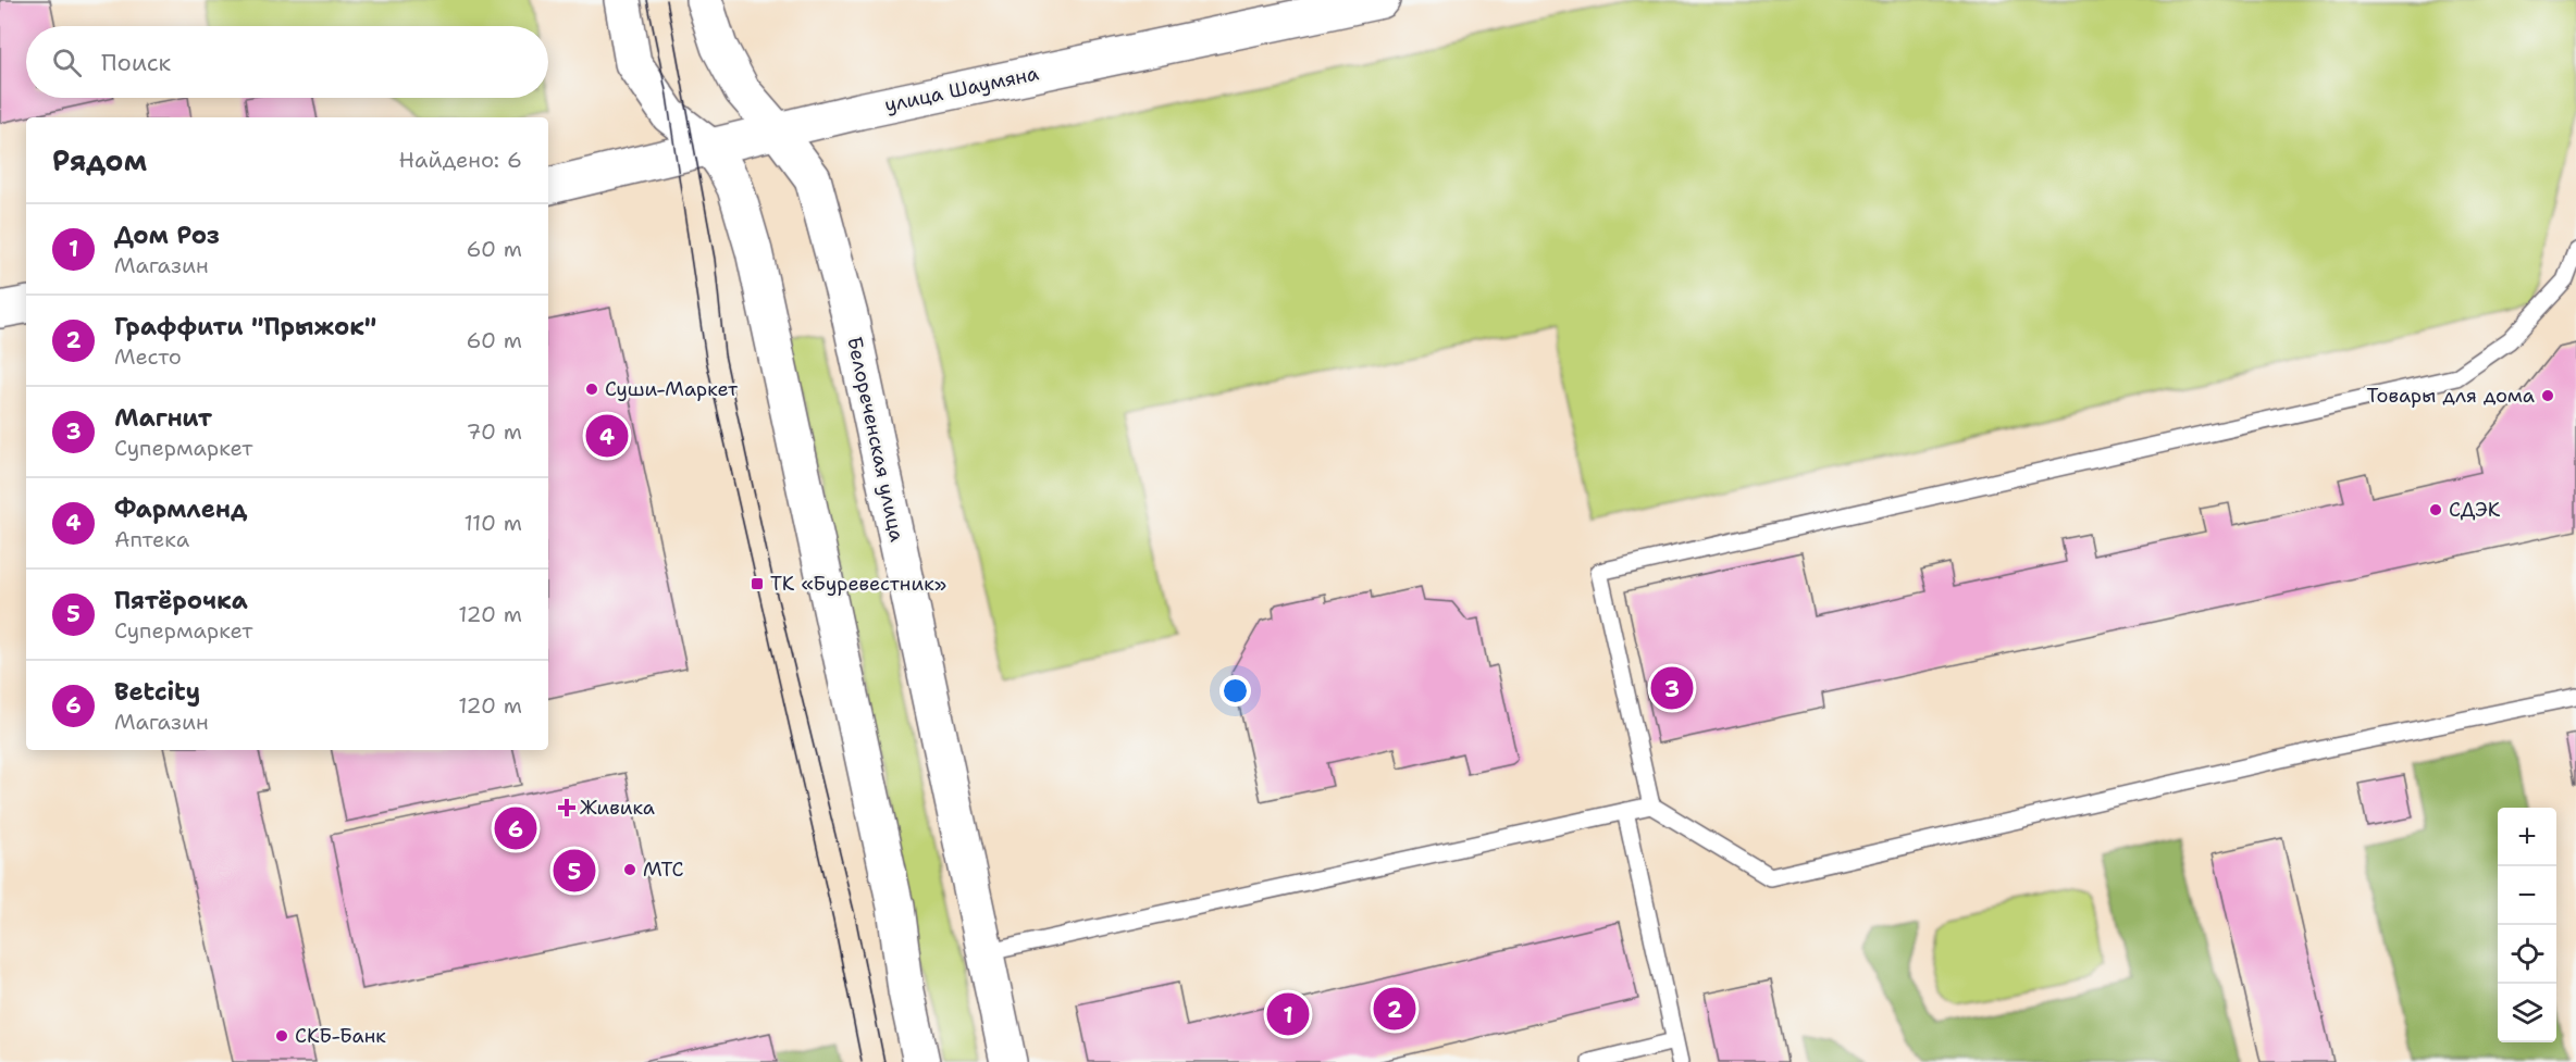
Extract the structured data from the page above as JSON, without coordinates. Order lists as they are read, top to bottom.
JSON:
{
  "streets": {
    "street": ["улица Шаумяна", "Белореченская улица"]
  },
  "crossings": [
    ["улица Шаумяна", "Белореченская улица"]
  ],
  "places": {
    "other": [
      "Суши-Маркет",
      "Товары для дома",
      "СДЭК",
      "МТС",
      "СКБ-Банк"
    ],
    "transit": ["ТК «Буревестник»"],
    "health": ["Живика"]
  },
  "page": {
    "search": "Поиск",
    "heading": ["Рядом", "Найдено: 6"],
    "list": [
      {
        "mark": "1",
        "name": "Дом Роз",
        "note": "Магазин",
        "value": "60 m"
      },
      {
        "mark": "2",
        "name": "Граффити \"Прыжок\"",
        "note": "Место",
        "value": "60 m"
      },
      {
        "mark": "3",
        "name": "Магнит",
        "note": "Супермаркет",
        "value": "70 m"
      },
      {
        "mark": "4",
        "name": "Фармленд",
        "note": "Аптека",
        "value": "110 m"
      },
      {
        "mark": "5",
        "name": "Пятёрочка",
        "note": "Супермаркет",
        "value": "120 m"
      },
      {
        "mark": "6",
        "name": "Betcity",
        "note": "Магазин",
        "value": "120 m"
      }
    ],
    "pins": [
      "4",
      "3",
      "6",
      "5",
      "2",
      "1"
    ],
    "map_buttons": ["+", "−"]
  }
}
